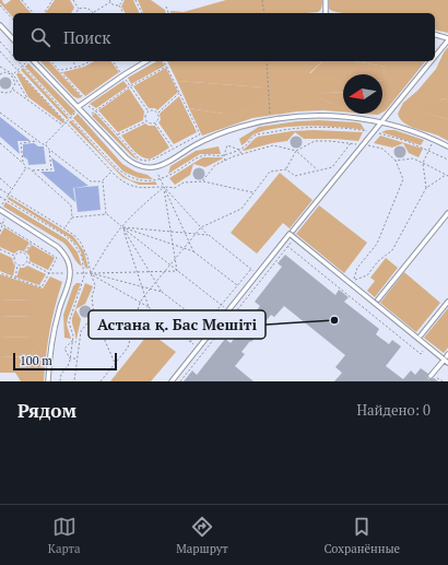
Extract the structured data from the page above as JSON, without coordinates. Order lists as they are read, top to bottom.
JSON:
{
  "places": ["Астана қ. Бас Мешіті"],
  "scale_bar": "100 m",
  "north": "left",
  "page": {
    "search": "Поиск",
    "scale": "100 m",
    "heading": ["Рядом", "Найдено: 0"],
    "nav": ["Карта", "Маршрут", "Сохранённые"]
  }
}
